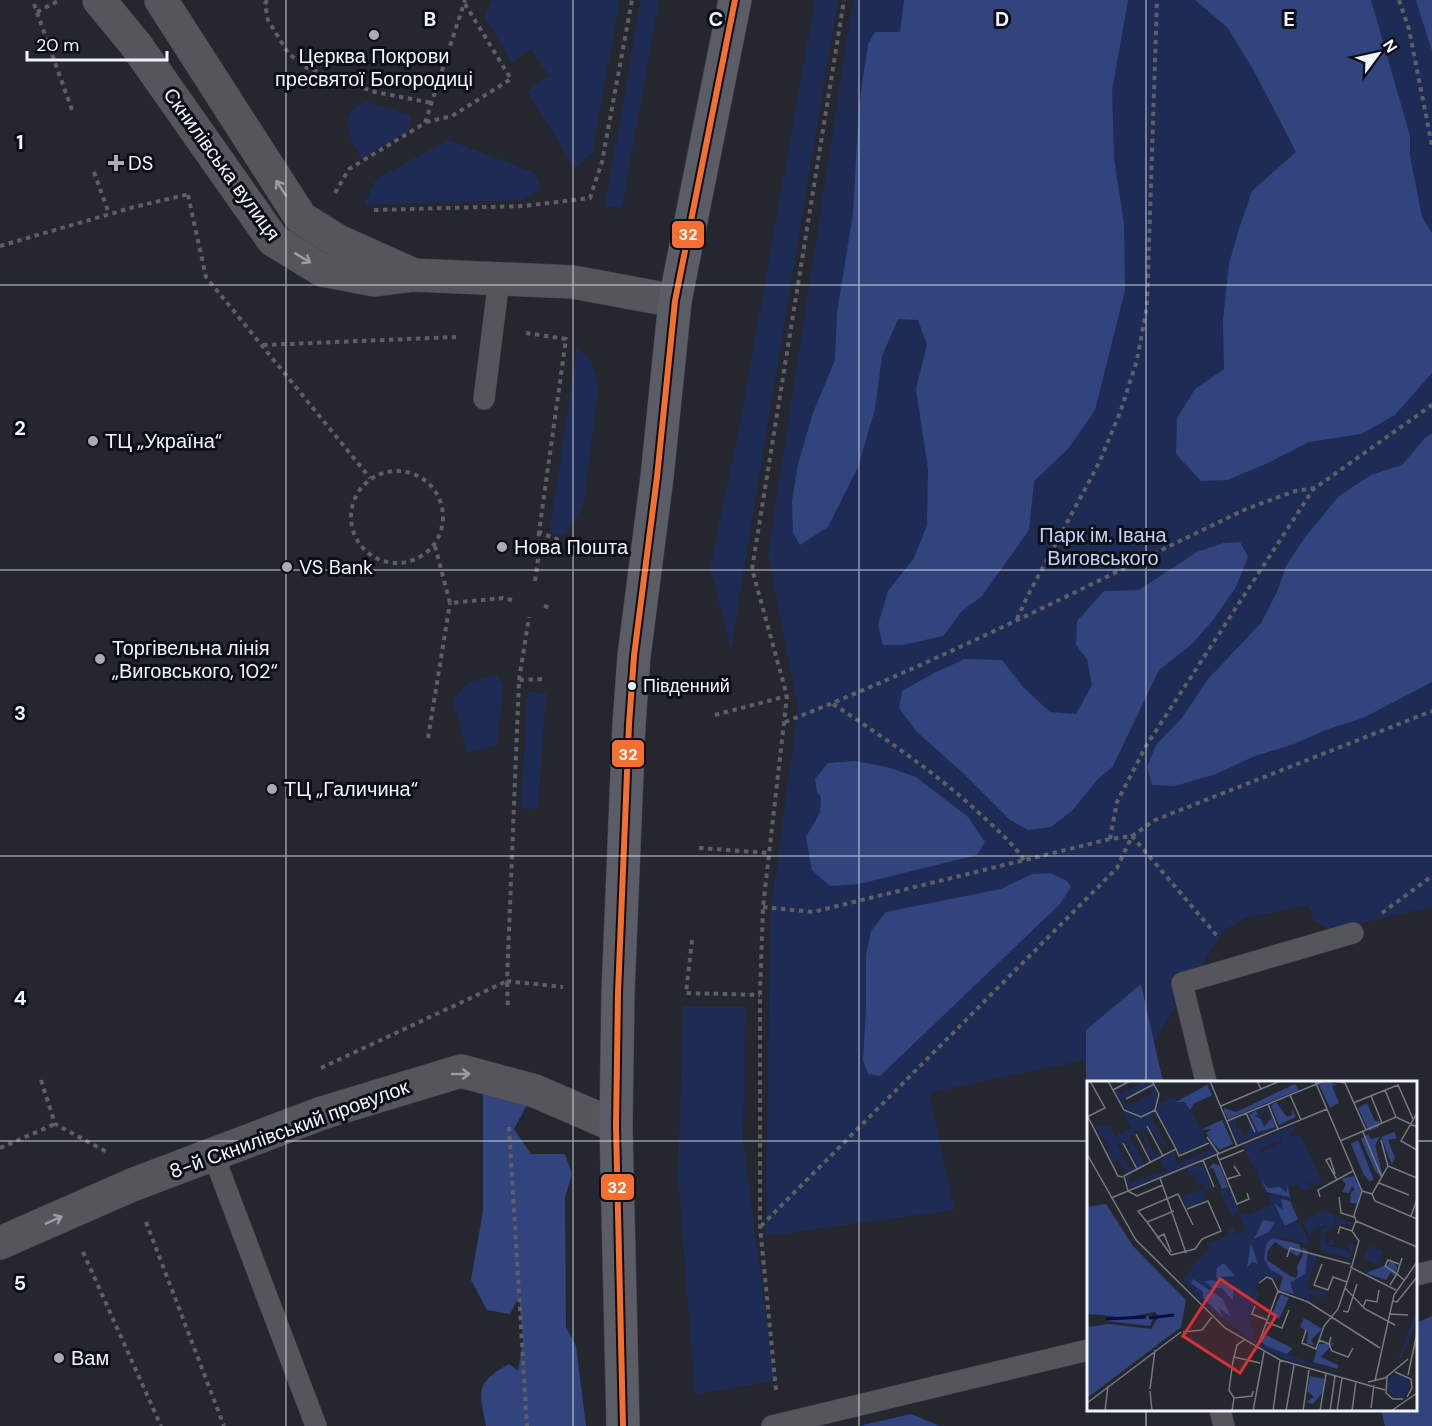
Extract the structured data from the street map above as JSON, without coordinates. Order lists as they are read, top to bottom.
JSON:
{
  "streets": {
    "street": ["Скнилівська вулиця", "8-й Скнилівський провулок"]
  },
  "one_way": ["8-й Скнилівський провулок"],
  "parks": ["Парк ім. Івана Виговського"],
  "places": {
    "other": [
      "Церква Покрови пресвятої Богородиці",
      "ТЦ „Україна“",
      "Нова Пошта",
      "VS Bank",
      "Торгівельна лінія „Виговського, 102“",
      "Південний",
      "ТЦ „Галичина“",
      "Вам"
    ],
    "health": ["DS"]
  },
  "lines": ["transit line 32"],
  "scale_bar": "20 m",
  "north": "top right",
  "grid": {
    "columns": [
      "B",
      "C",
      "D",
      "E"
    ],
    "rows": [
      "1",
      "2",
      "3",
      "4",
      "5"
    ]
  }
}
